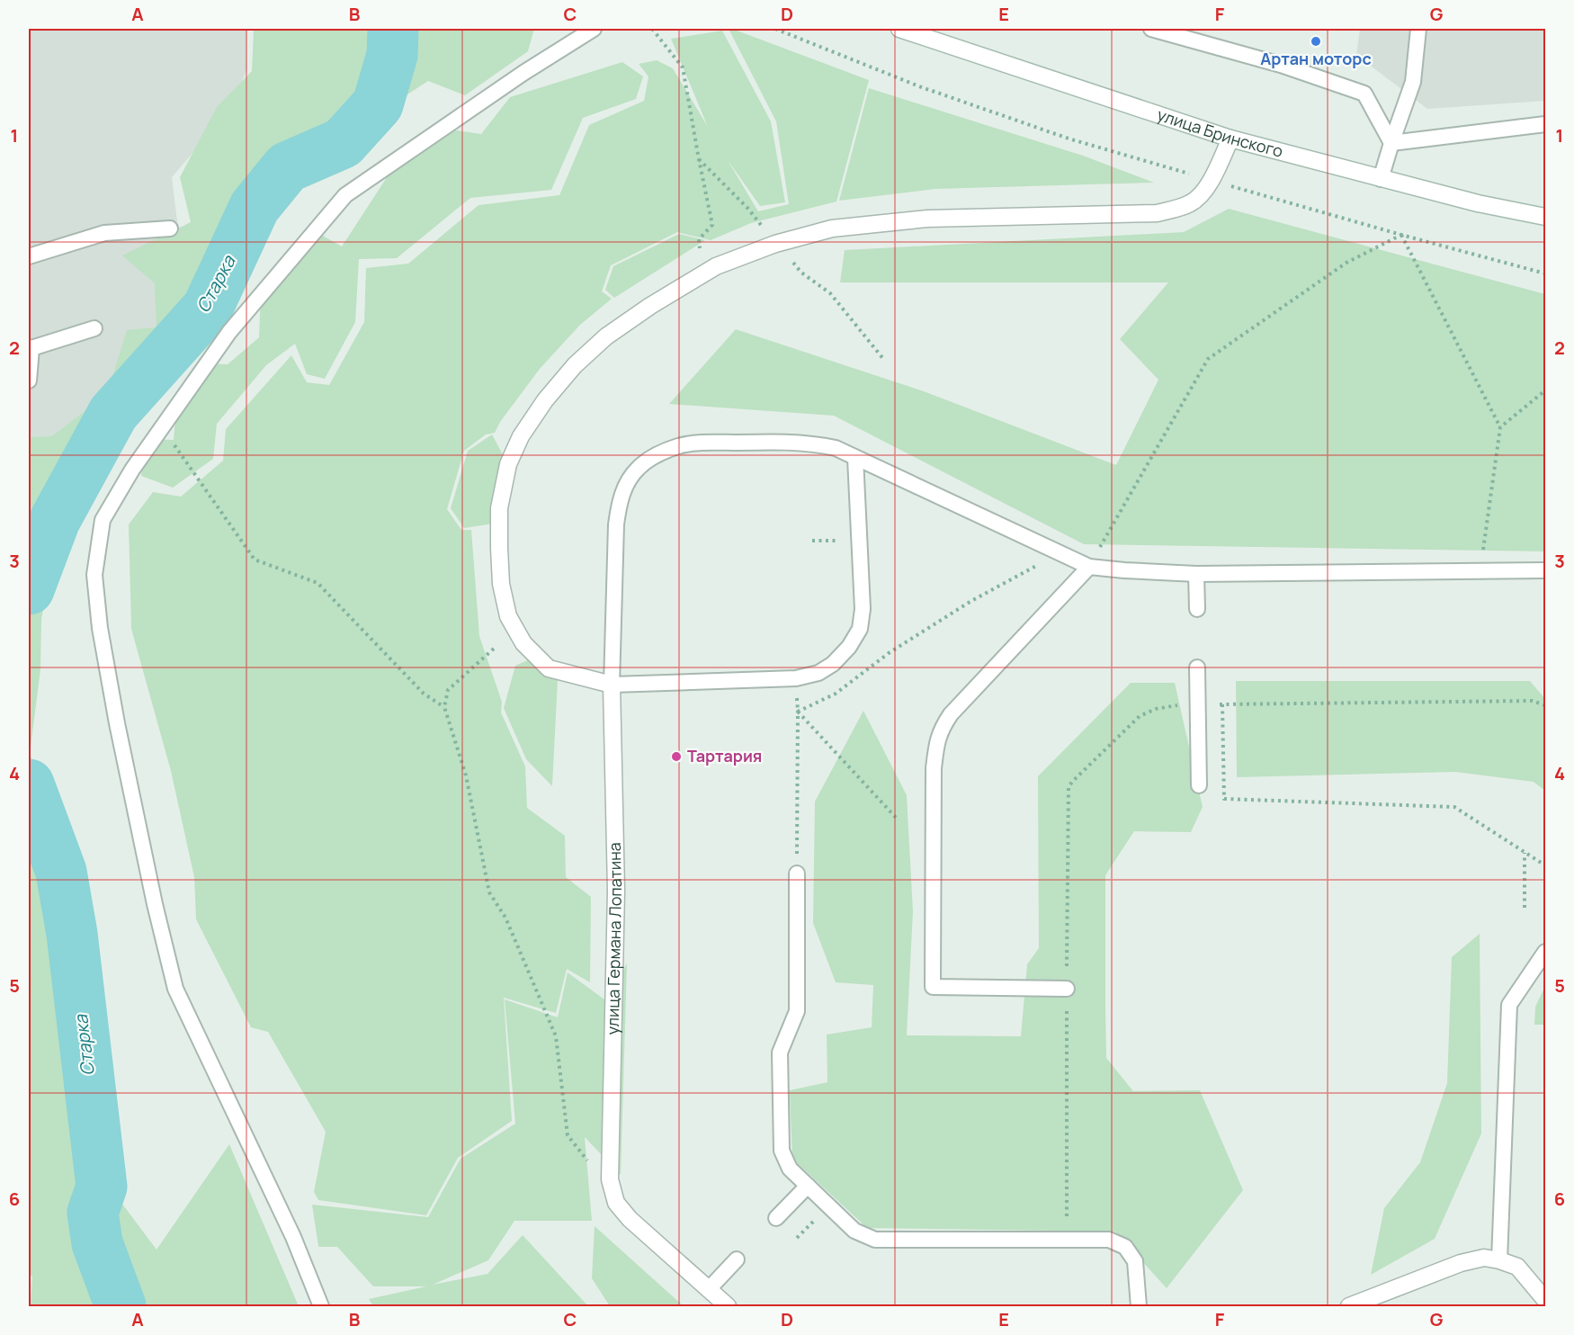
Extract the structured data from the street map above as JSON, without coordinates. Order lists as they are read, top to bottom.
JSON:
{
  "streets": {
    "street": ["улица Бринского", "улица Германа Лопатина"]
  },
  "water": ["Старка"],
  "places": ["Артан моторс", "Тартария"],
  "grid": {
    "columns": [
      "A",
      "B",
      "C",
      "D",
      "E",
      "F",
      "G"
    ],
    "rows": [
      "1",
      "2",
      "3",
      "4",
      "5",
      "6"
    ]
  }
}
